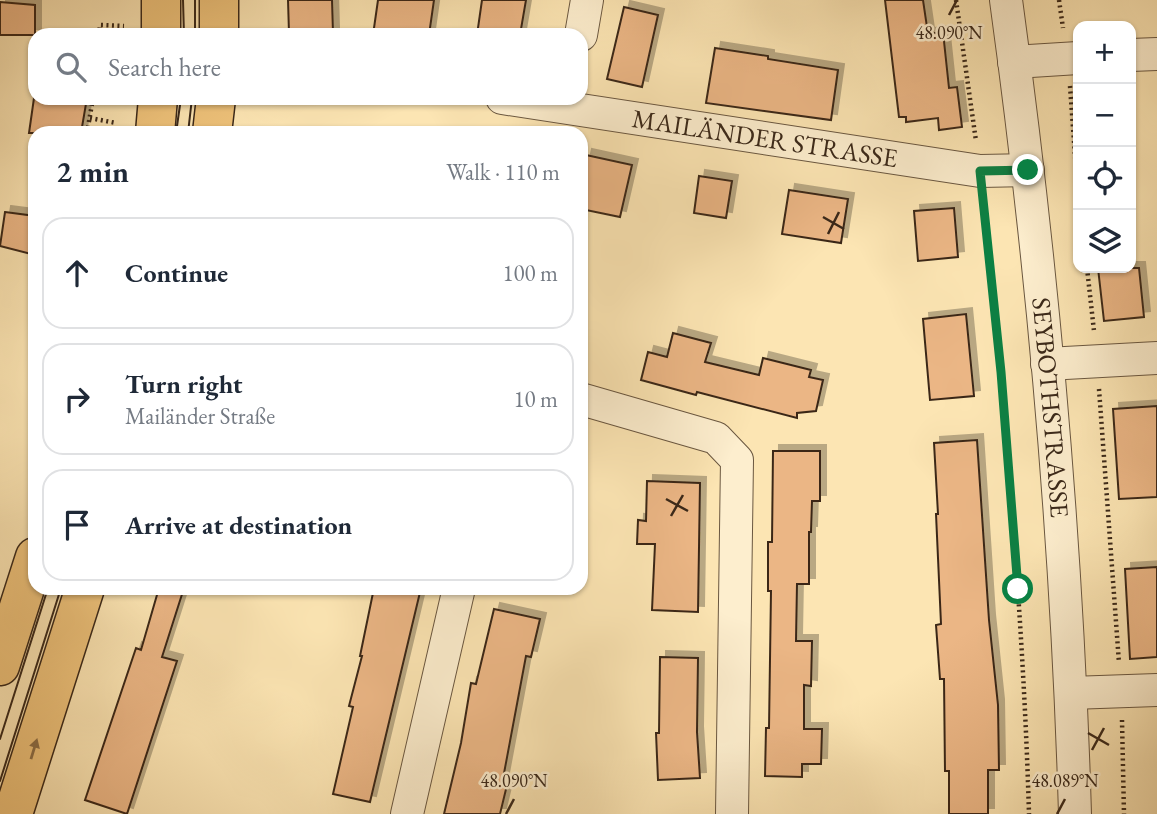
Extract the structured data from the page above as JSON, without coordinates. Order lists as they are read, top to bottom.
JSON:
{
  "streets": {
    "street": ["MAILÄNDER STRASSE", "SEYBOTHSTRASSE"]
  },
  "crossings": [
    ["MAILÄNDER STRASSE", "SEYBOTHSTRASSE"]
  ],
  "page": {
    "map_buttons": ["+", "−"],
    "search": "Search here",
    "heading": ["2 min", "Walk · 110 m"],
    "list": [
      ["Continue", "100 m"],
      ["Turn right", "Mailänder Straße", "10 m"],
      "Arrive at destination"
    ]
  },
  "coordinates": ["48.090°N", "48.089°N"]
}
